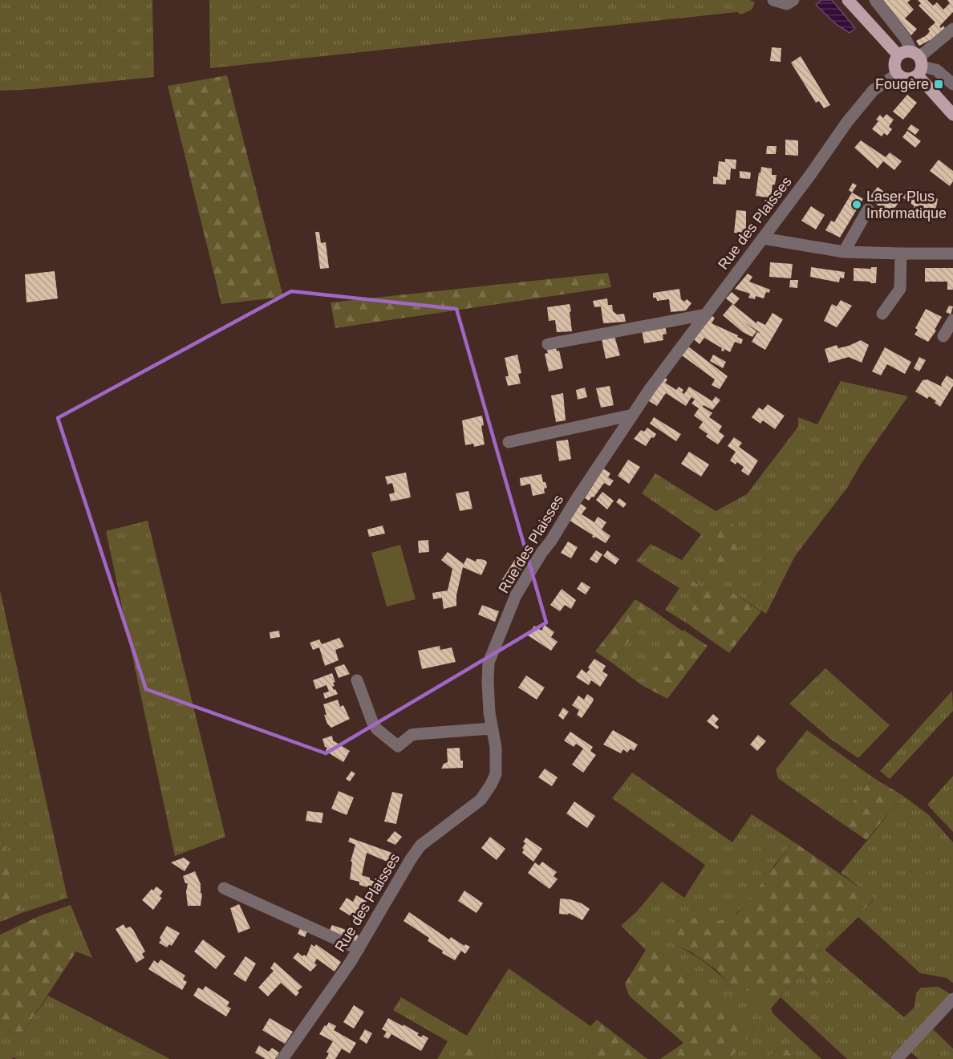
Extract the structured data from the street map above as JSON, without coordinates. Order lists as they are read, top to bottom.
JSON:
{
  "streets": {
    "street": ["Rue des Plaisses"]
  },
  "places": {
    "transit": ["Fougère"],
    "other": ["Laser Plus Informatique"]
  }
}
